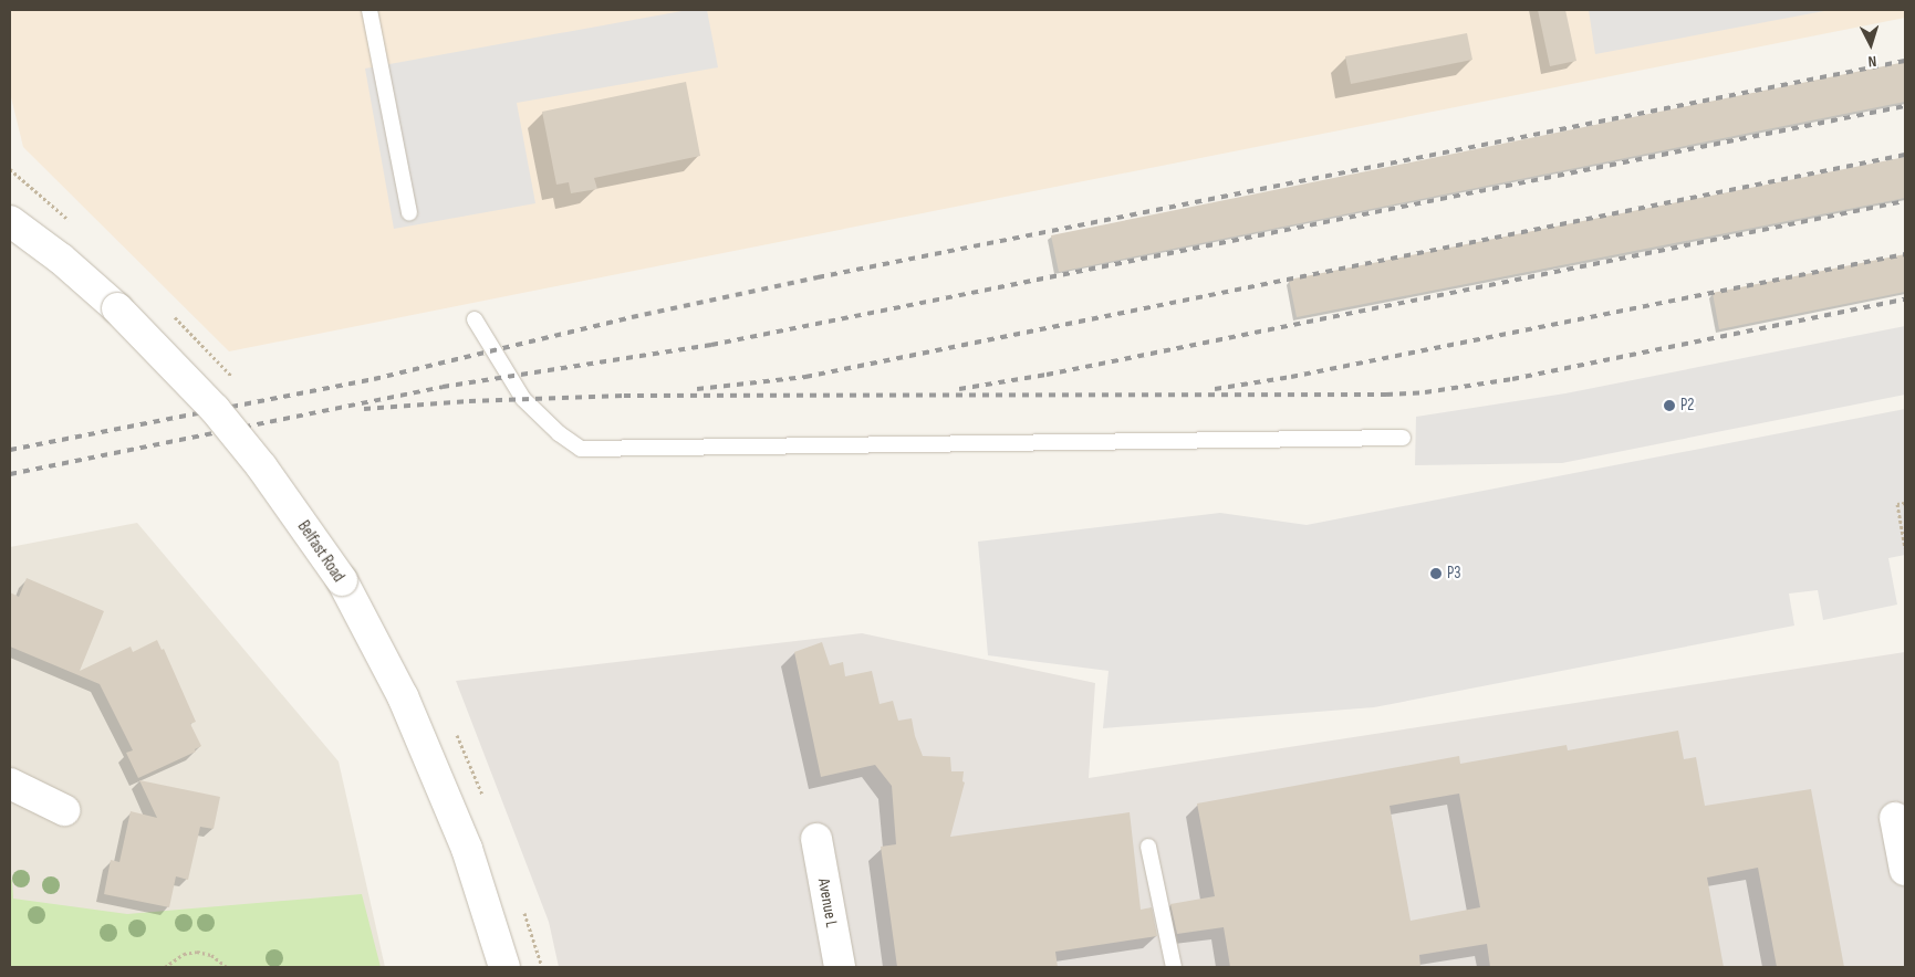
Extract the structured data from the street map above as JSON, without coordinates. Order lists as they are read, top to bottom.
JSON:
{
  "streets": {
    "street": ["Belfast Road", "Avenue L"]
  },
  "places": ["P2", "P3"],
  "north": "bottom"
}
